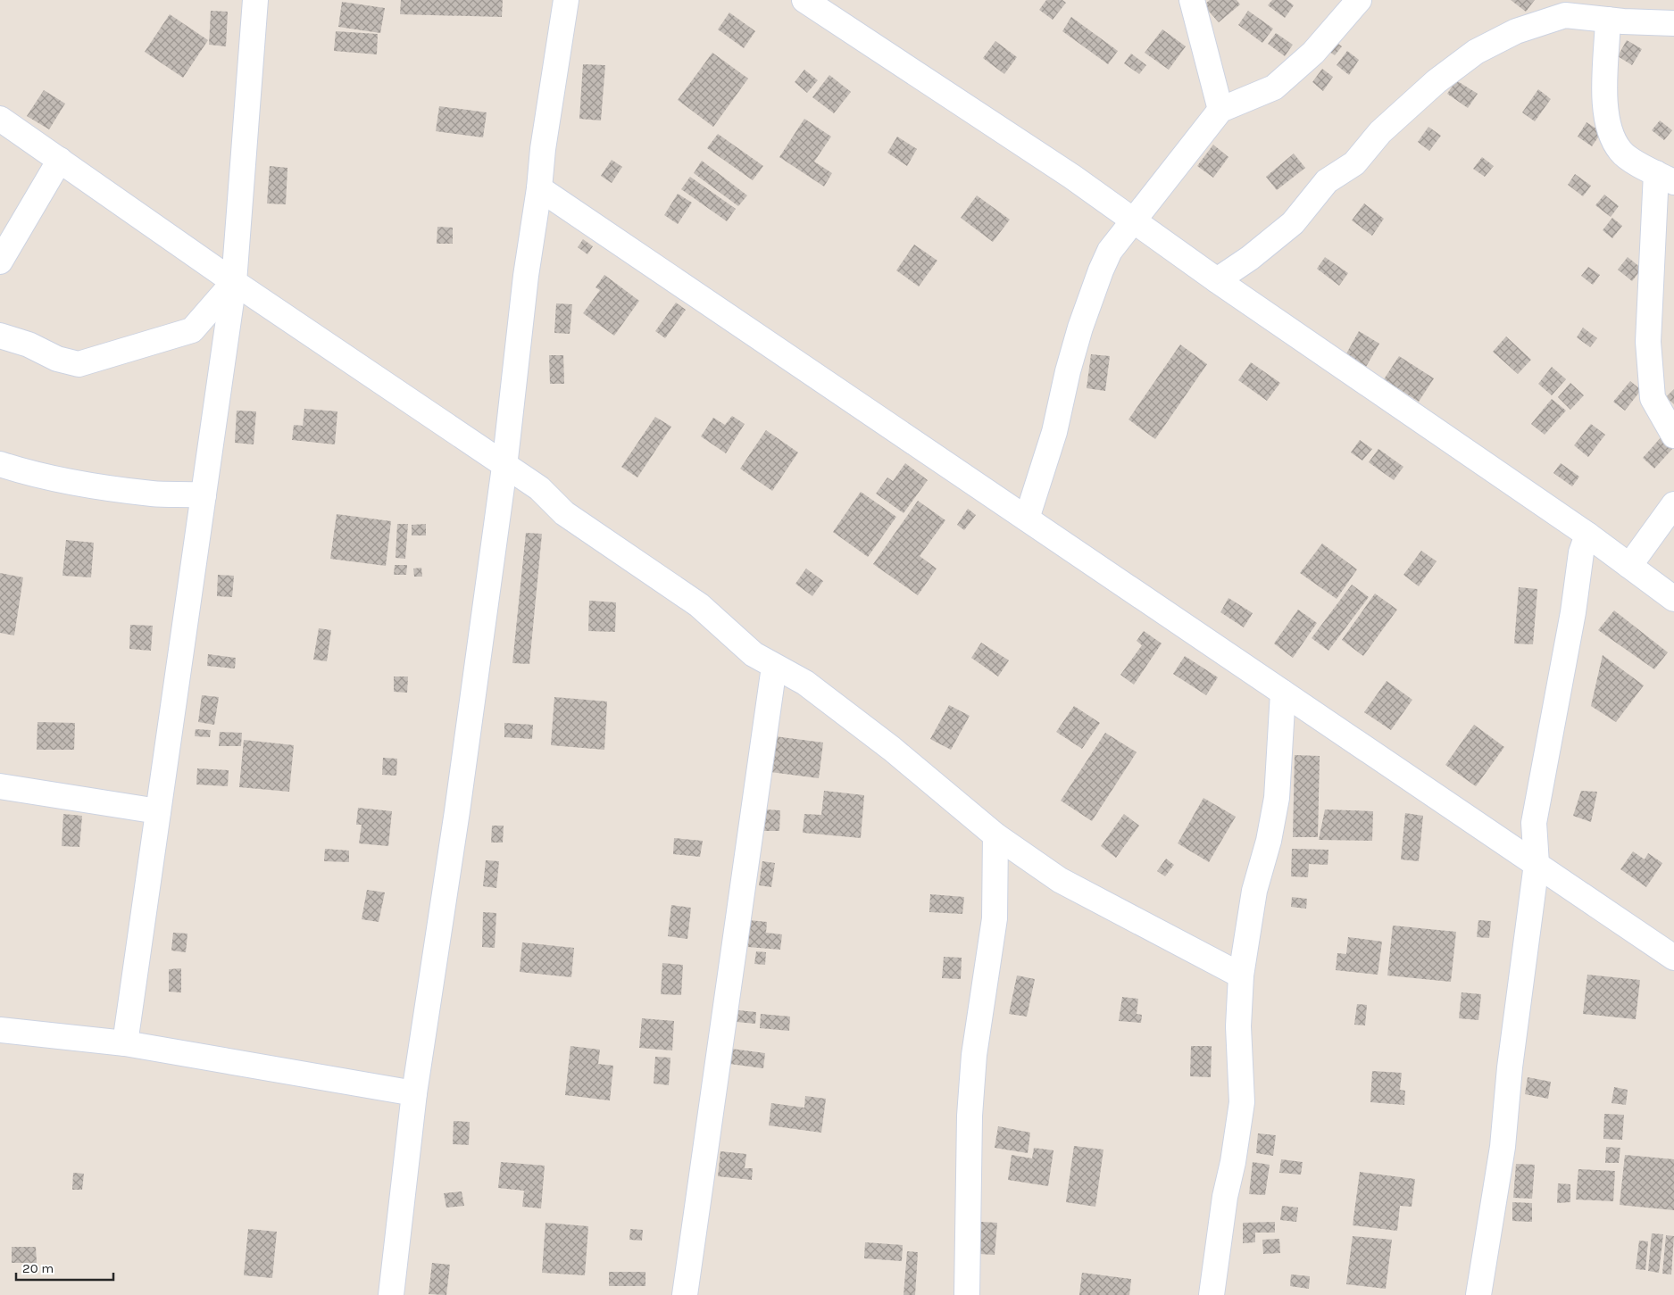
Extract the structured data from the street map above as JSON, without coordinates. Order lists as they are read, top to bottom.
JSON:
{
  "scale_bar": "20 m"
}
